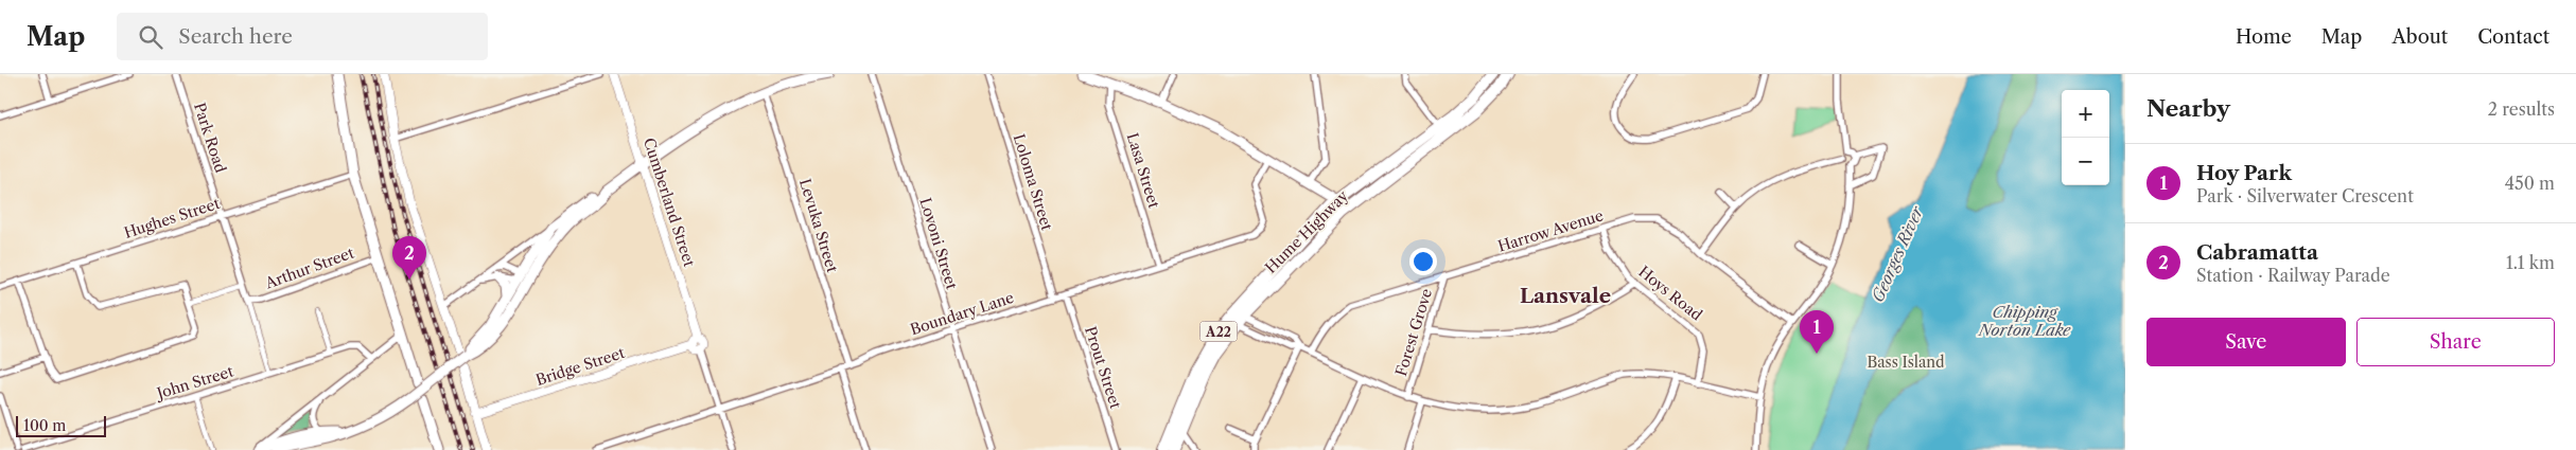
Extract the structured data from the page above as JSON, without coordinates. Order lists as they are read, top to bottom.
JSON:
{
  "streets": {
    "highway": ["Hume Highway", "A22"],
    "street": [
      "Park Road",
      "Lasa Street",
      "Loloma Street",
      "Cumberland Street",
      "Hughes Street",
      "Levuka Street",
      "Harrow Avenue",
      "Lovoni Street",
      "Arthur Street",
      "Hoys Road",
      "Boundary Lane",
      "Forest Grove",
      "Bridge Street",
      "Prout Street",
      "John Street"
    ]
  },
  "crossings": [
    ["Park Road", "Hughes Street"],
    ["Park Road", "Arthur Street"],
    ["Lasa Street", "Boundary Lane"],
    ["Loloma Street", "Boundary Lane"],
    ["Cumberland Street", "Bridge Street"],
    ["Levuka Street", "Boundary Lane"],
    ["Harrow Avenue", "Hoys Road"],
    ["Harrow Avenue", "Forest Grove"],
    ["Lovoni Street", "Boundary Lane"],
    ["Boundary Lane", "Prout Street"]
  ],
  "districts": ["Lansvale"],
  "water": ["Georges River", "Chipping Norton Lake"],
  "parks": ["Bass Island"],
  "scale_bar": "100 m",
  "page": {
    "header": "Map",
    "search": "Search here",
    "nav": [
      "Home",
      "Map",
      "About",
      "Contact"
    ],
    "heading": ["Nearby", "2 results"],
    "map_buttons": ["+", "−"],
    "list": [
      {
        "mark": "1",
        "name": "Hoy Park",
        "note": "Park · Silverwater Crescent",
        "value": "450 m"
      },
      {
        "mark": "2",
        "name": "Cabramatta",
        "note": "Station · Railway Parade",
        "value": "1.1 km"
      }
    ],
    "pins": ["2", "1"],
    "buttons": ["Save", "Share"],
    "scale": "100 m"
  }
}
